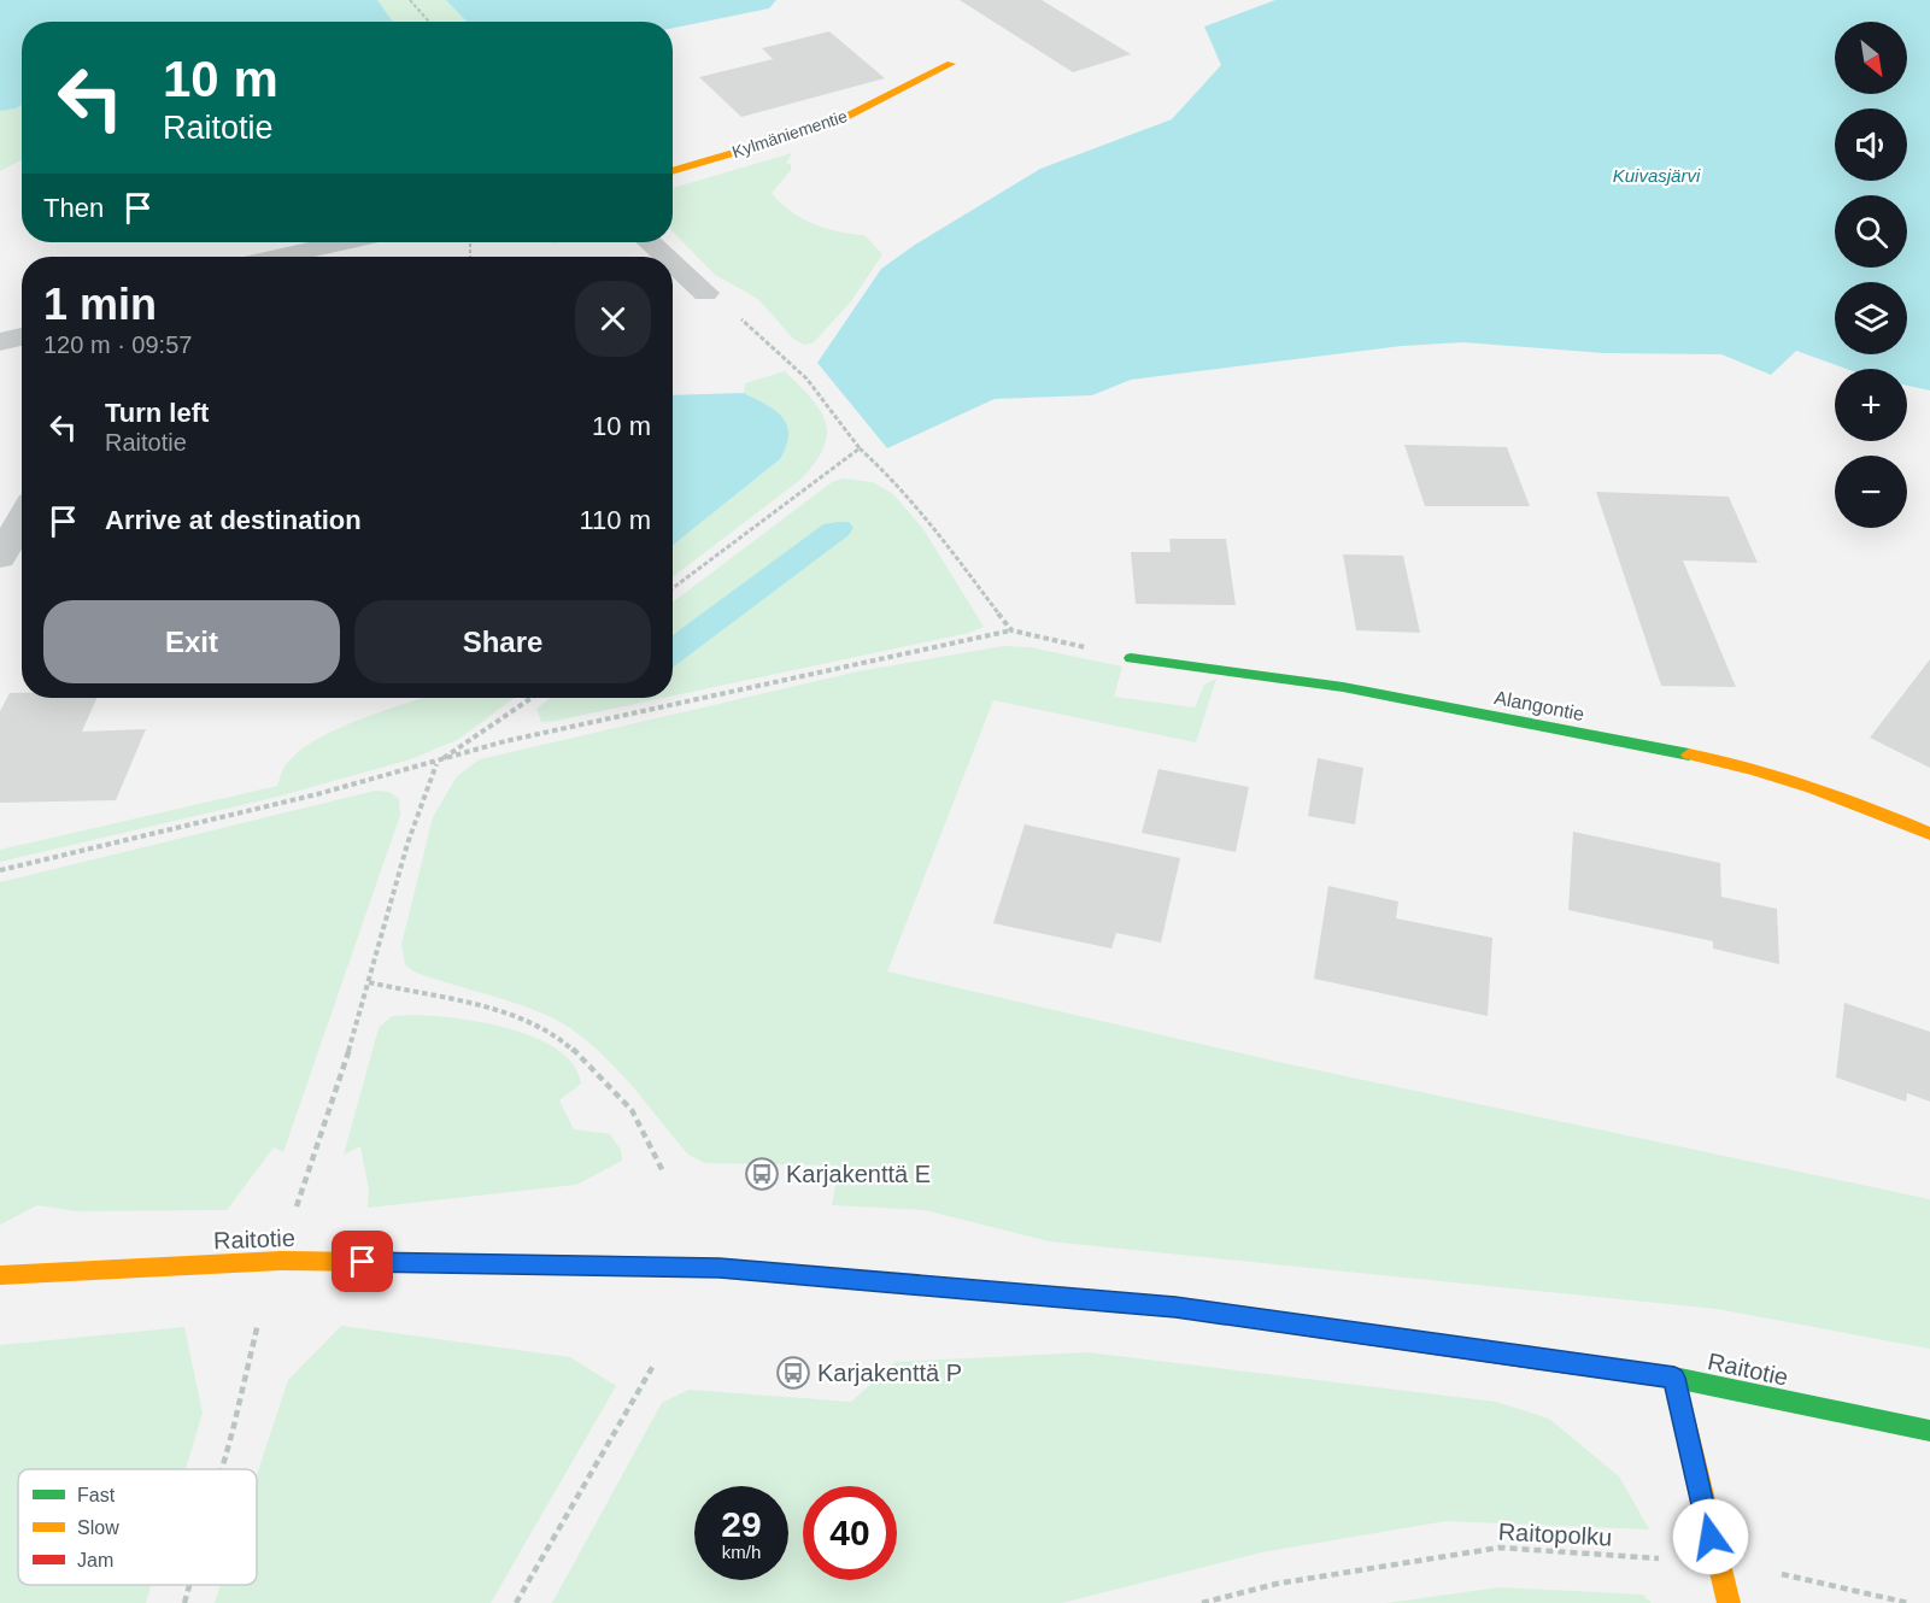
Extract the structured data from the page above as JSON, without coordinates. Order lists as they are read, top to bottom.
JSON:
{
  "streets": {
    "street": ["Kylmäniementie", "Alangontie", "Raitotie"],
    "path": ["Raitopolku"]
  },
  "water": ["Kuivasjärvi"],
  "places": {
    "bus stop": ["Karjakenttä E", "Karjakenttä P"]
  },
  "legend": ["Fast", "Slow", "Jam"],
  "north": "bottom right",
  "page": {
    "map_buttons": ["+", "−"],
    "turn": ["10 m", "Raitotie"],
    "then": "Then",
    "heading": ["1 min", "120 m · 09:57"],
    "list": [
      {
        "name": "Turn left",
        "note": "Raitotie",
        "value": "10 m"
      },
      {
        "name": "Arrive at destination",
        "value": "110 m"
      }
    ],
    "buttons": ["Exit", "Share"],
    "speed": "29 km/h",
    "limit": "40"
  }
}
